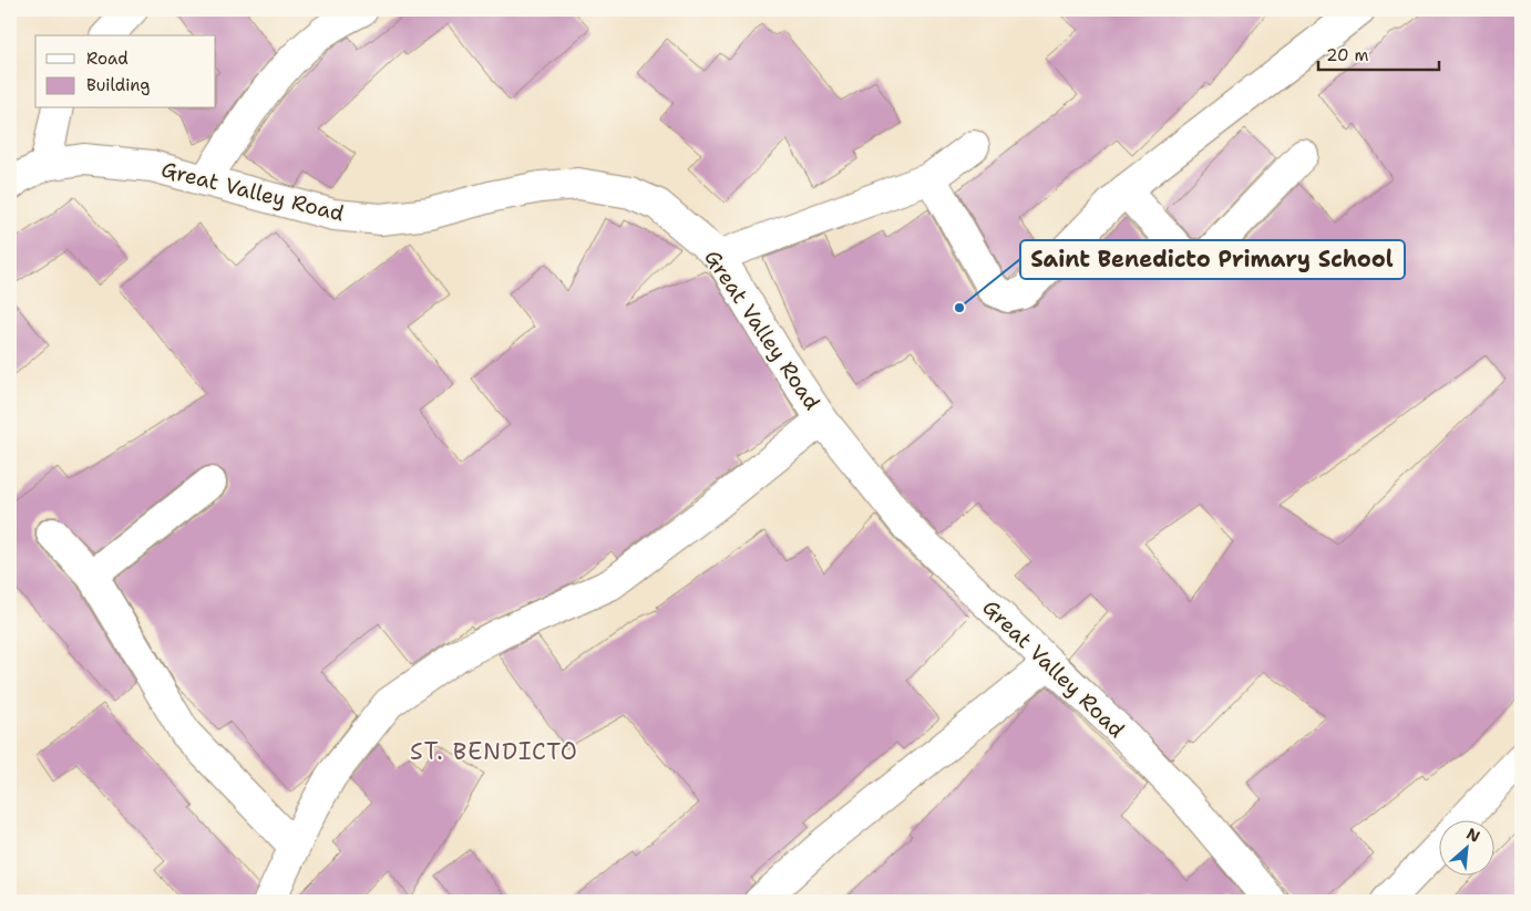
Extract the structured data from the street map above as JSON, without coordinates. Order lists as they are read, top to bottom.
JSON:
{
  "streets": {
    "street": ["Great Valley Road"]
  },
  "districts": ["ST. BENDICTO"],
  "places": ["Saint Benedicto Primary School"],
  "legend": ["Road", "Building"],
  "scale_bar": "20 m",
  "north": "top right"
}
